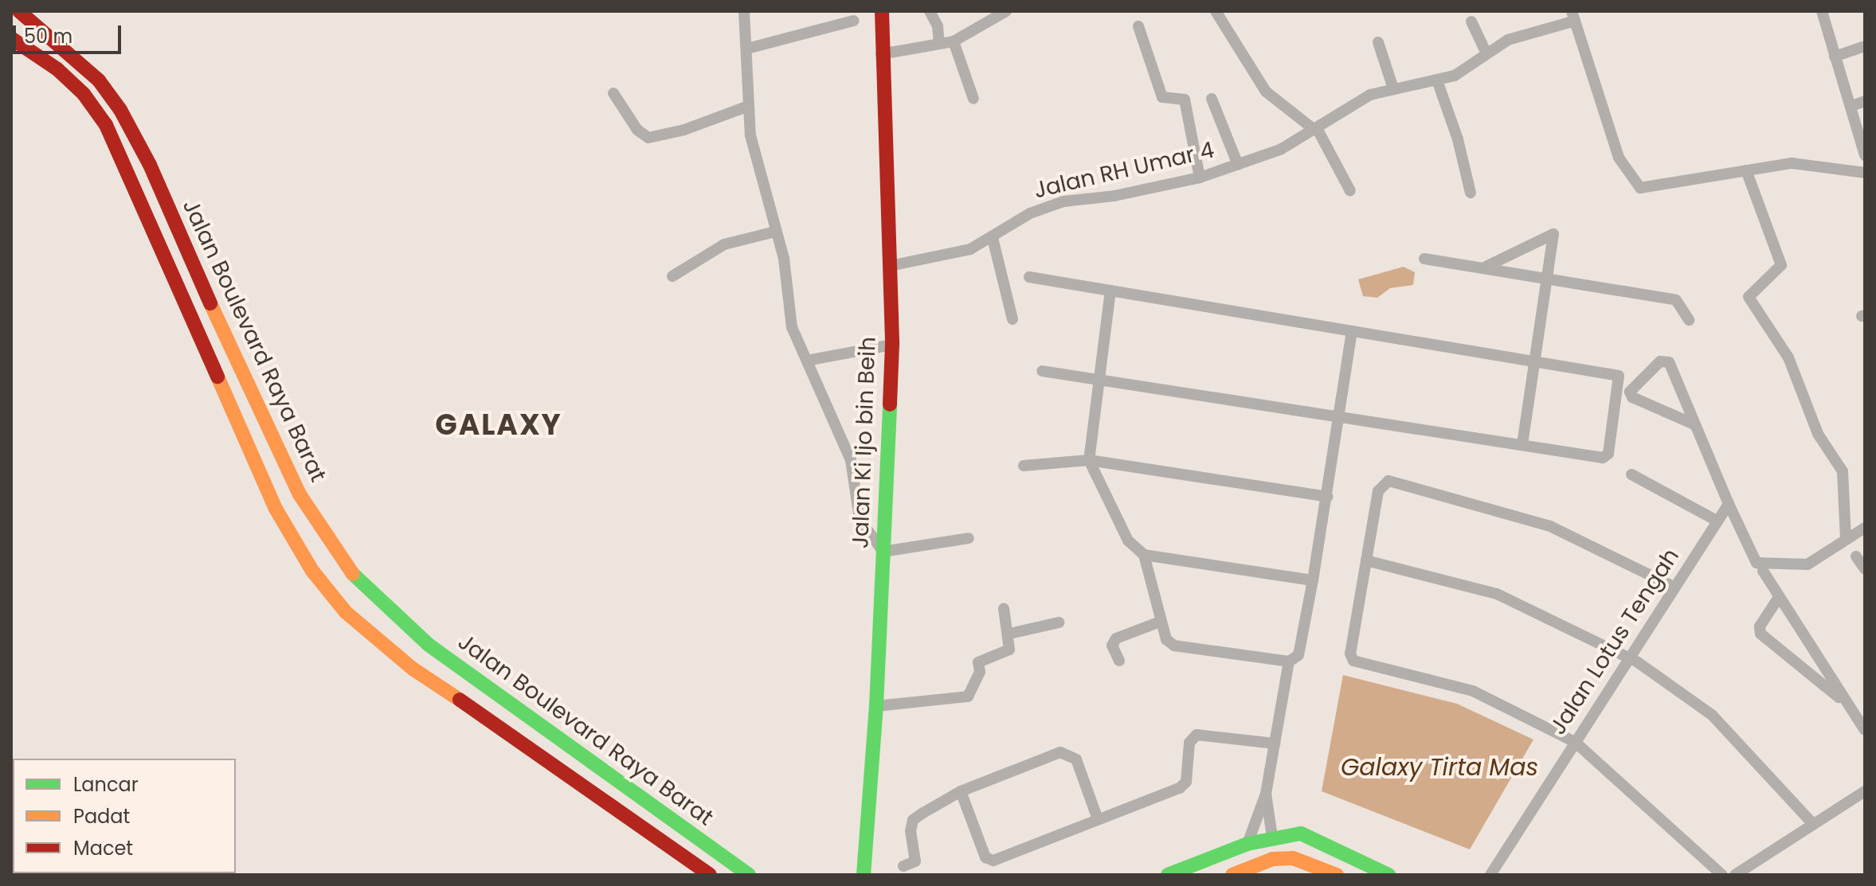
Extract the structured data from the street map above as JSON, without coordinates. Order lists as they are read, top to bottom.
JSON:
{
  "streets": {
    "main road": ["Jalan Boulevard Raya Barat", "Jalan Ki Ijo bin Beih"],
    "street": ["Jalan RH Umar 4", "Jalan Lotus Tengah"]
  },
  "crossings": [
    ["Jalan RH Umar 4", "Jalan Ki Ijo bin Beih"]
  ],
  "districts": ["GALAXY"],
  "water": ["Galaxy Tirta Mas"],
  "legend": ["Lancar", "Padat", "Macet"],
  "scale_bar": "50 m"
}
